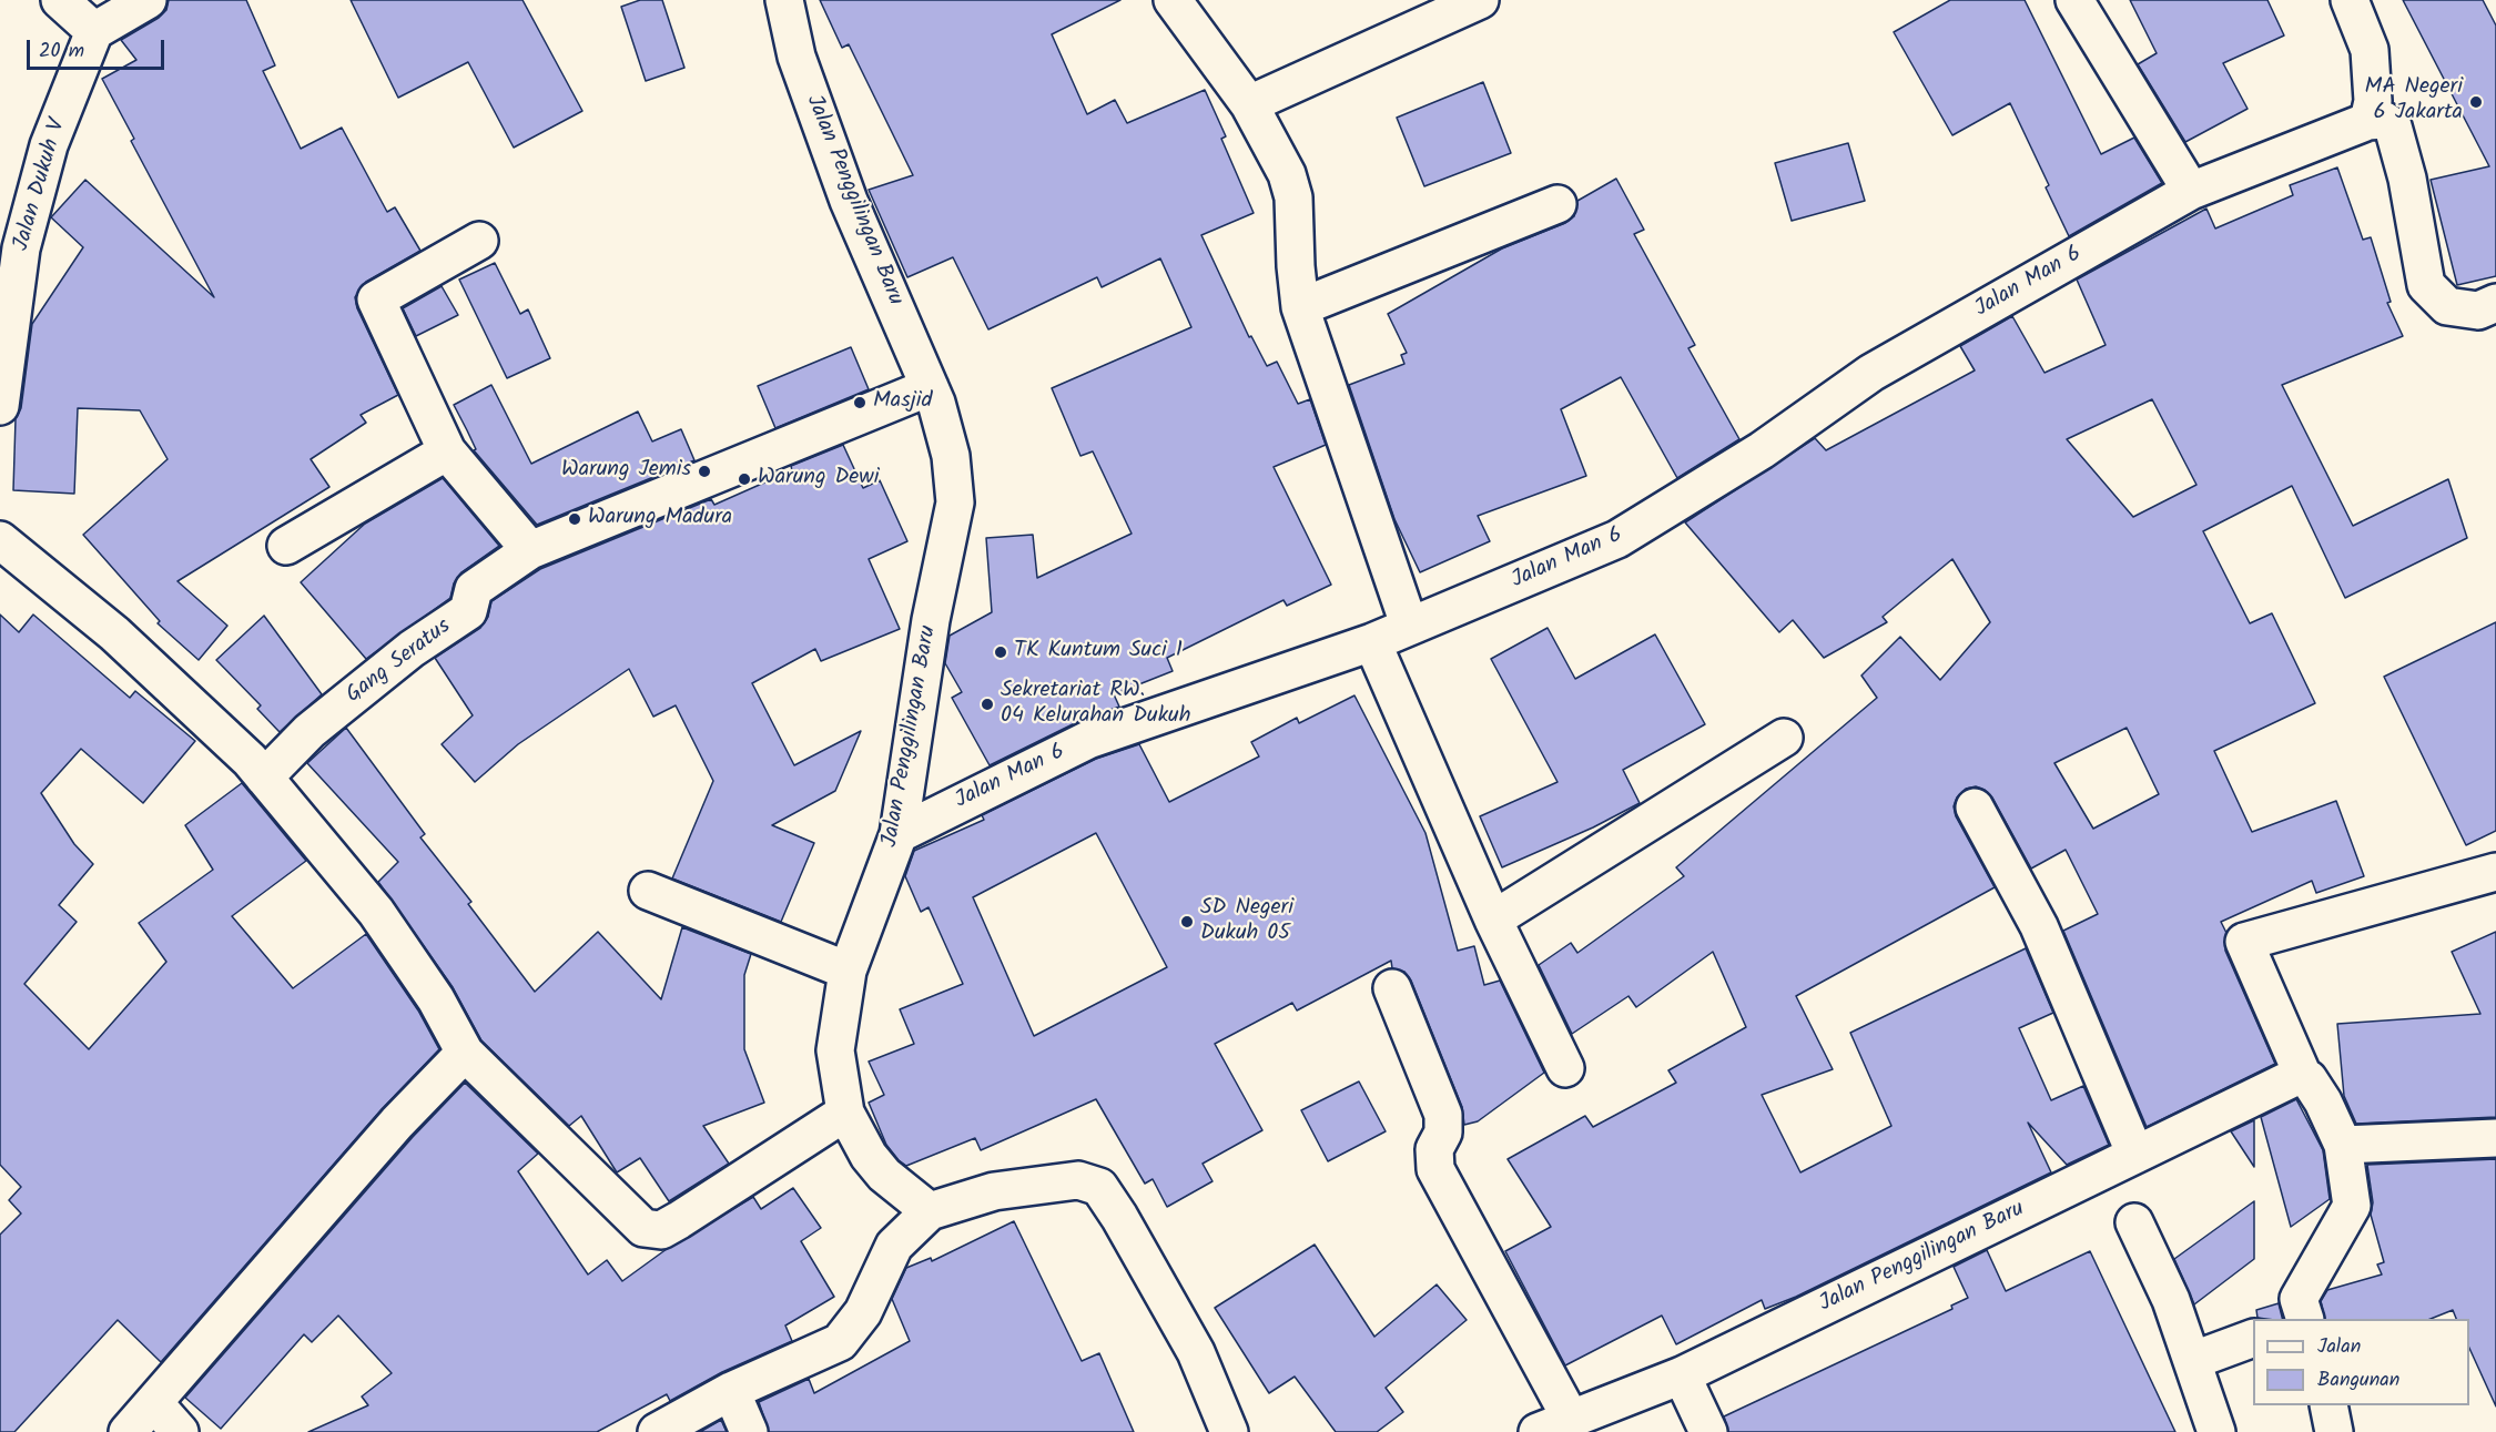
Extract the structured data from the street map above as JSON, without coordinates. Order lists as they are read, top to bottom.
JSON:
{
  "streets": {
    "street": [
      "Jalan Dukuh V",
      "Jalan Penggilingan Baru",
      "Jalan Man 6",
      "Gang Seratus"
    ]
  },
  "crossings": [
    ["Jalan Penggilingan Baru", "Jalan Man 6"],
    ["Jalan Penggilingan Baru", "Gang Seratus"]
  ],
  "places": [
    "MA Negeri 6 Jakarta",
    "Masjid",
    "Warung Jemis",
    "Warung Dewi",
    "Warung Madura",
    "TK Kuntum Suci 1",
    "Sekretariat RW. 04 Kelurahan Dukuh",
    "SD Negeri Dukuh 05"
  ],
  "legend": ["Jalan", "Bangunan"],
  "scale_bar": "20 m"
}
